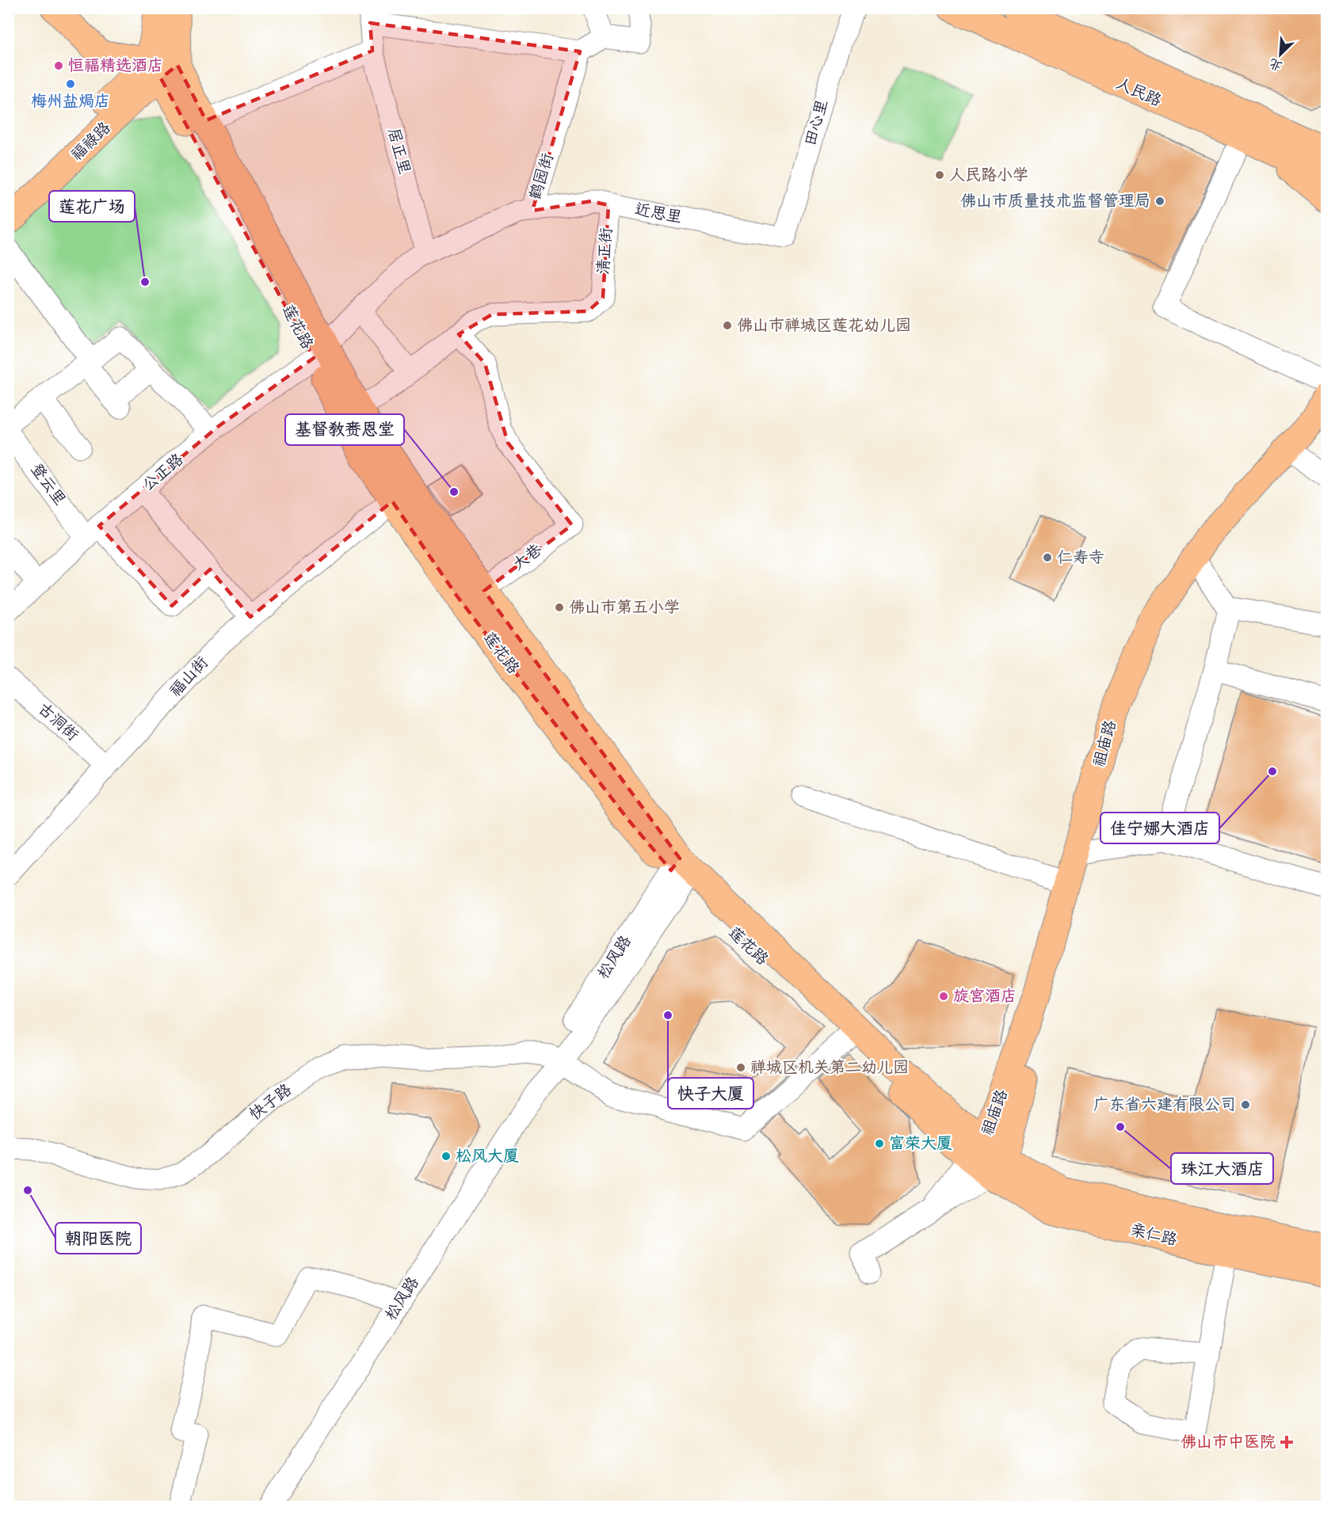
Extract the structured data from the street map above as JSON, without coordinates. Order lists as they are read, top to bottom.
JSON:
{
  "streets": {
    "main road": [
      "人民路",
      "福禄路",
      "莲花路",
      "祖庙路",
      "亲仁路"
    ],
    "street": [
      "田心里",
      "居正里",
      "鹤园街",
      "近思里",
      "清正街",
      "公正路",
      "登云里",
      "大巷",
      "福山街",
      "古洞街",
      "松风路",
      "快子路"
    ]
  },
  "crossings": [
    ["田心里", "近思里"],
    ["福禄路", "莲花路"],
    ["居正里", "鹤园街"],
    ["鹤园街", "近思里"],
    ["鹤园街", "莲花路"],
    ["鹤园街", "公正路"],
    ["近思里", "清正街"],
    ["清正街", "大巷"],
    ["莲花路", "公正路"],
    ["莲花路", "大巷"],
    ["莲花路", "福山街"],
    ["莲花路", "祖庙路"],
    ["莲花路", "松风路"],
    ["公正路", "登云里"],
    ["福山街", "古洞街"],
    ["祖庙路", "亲仁路"],
    ["松风路", "快子路"]
  ],
  "places": {
    "other": [
      "恒福精选酒店",
      "梅州盐焗店",
      "人民路小学",
      "佛山市质量技术监督管理局",
      "莲花广场",
      "佛山市禅城区莲花幼儿园",
      "基督教赉恩堂",
      "仁寿寺",
      "佛山市第五小学",
      "佳宁娜大酒店",
      "旋宫酒店",
      "快子大厦",
      "禅城区机关第二幼儿园",
      "广东省六建有限公司",
      "珠江大酒店",
      "富荣大厦",
      "松风大厦",
      "朝阳医院"
    ],
    "health": ["佛山市中医院"]
  },
  "north": "bottom left"
}
